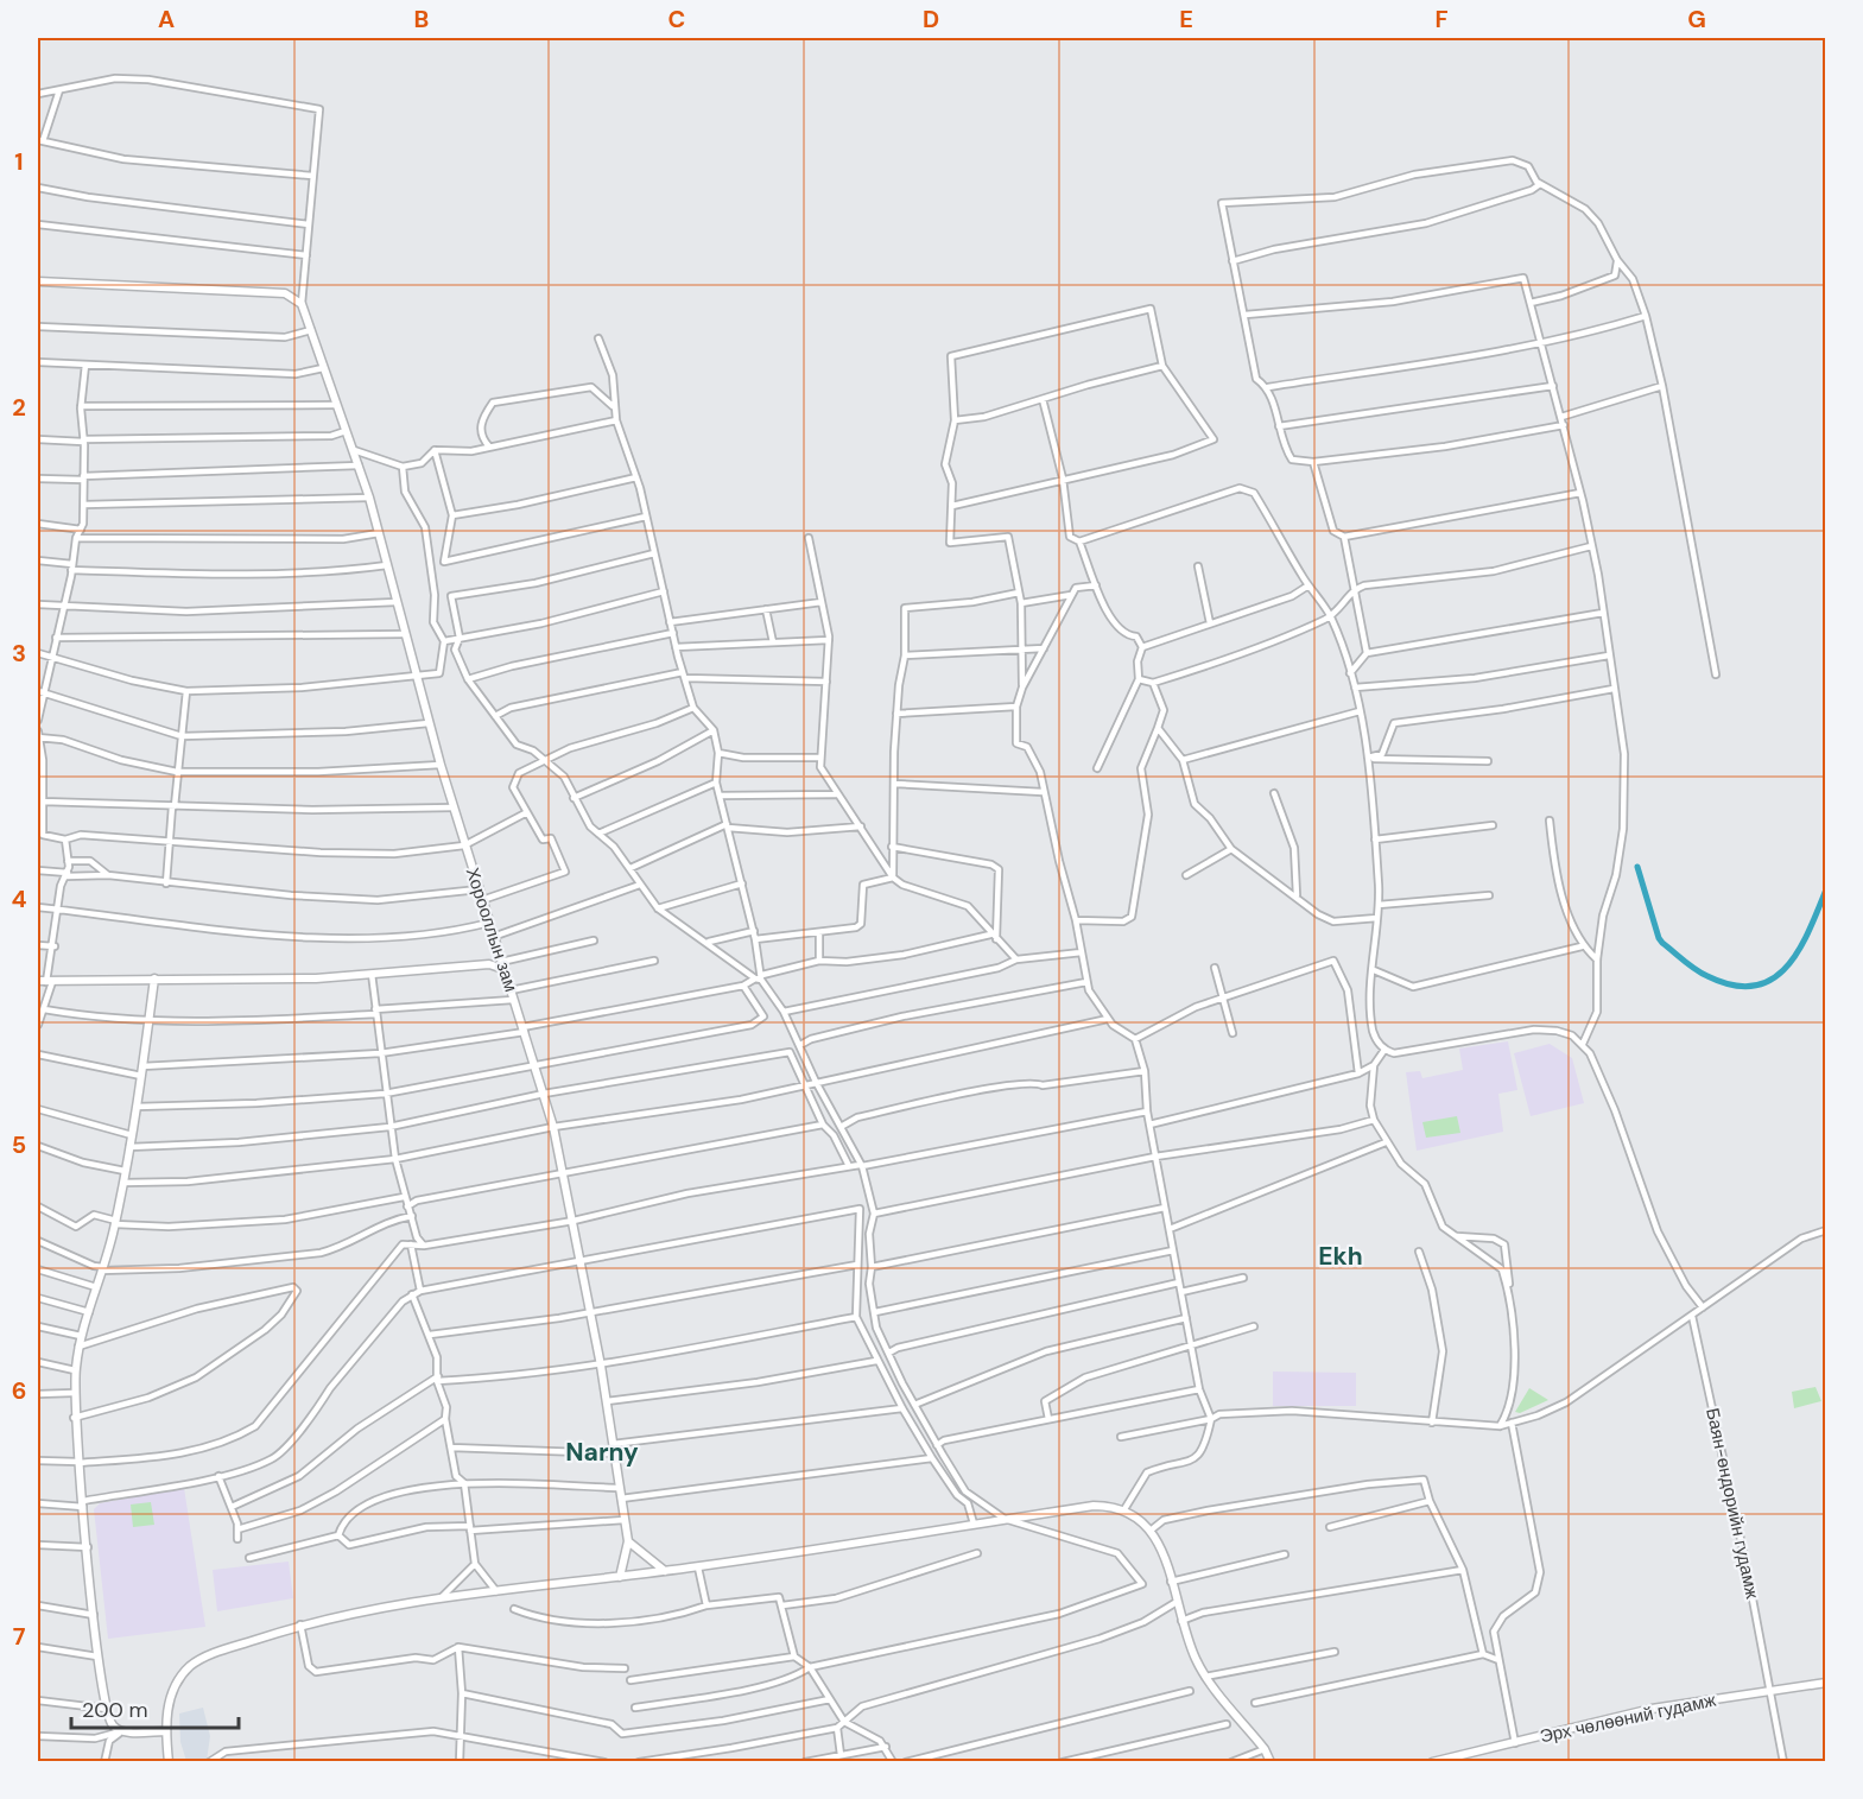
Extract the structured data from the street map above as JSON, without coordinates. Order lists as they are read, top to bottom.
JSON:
{
  "streets": {
    "street": ["Хорооллын зам", "Баян-өндорийн гудамж", "Эрх чөлөөний гудамж"]
  },
  "crossings": [
    ["Баян-өндорийн гудамж", "Эрх чөлөөний гудамж"]
  ],
  "districts": ["Ekh", "Narny"],
  "scale_bar": "200 m",
  "grid": {
    "columns": [
      "A",
      "B",
      "C",
      "D",
      "E",
      "F",
      "G"
    ],
    "rows": [
      "1",
      "2",
      "3",
      "4",
      "5",
      "6",
      "7"
    ]
  }
}
